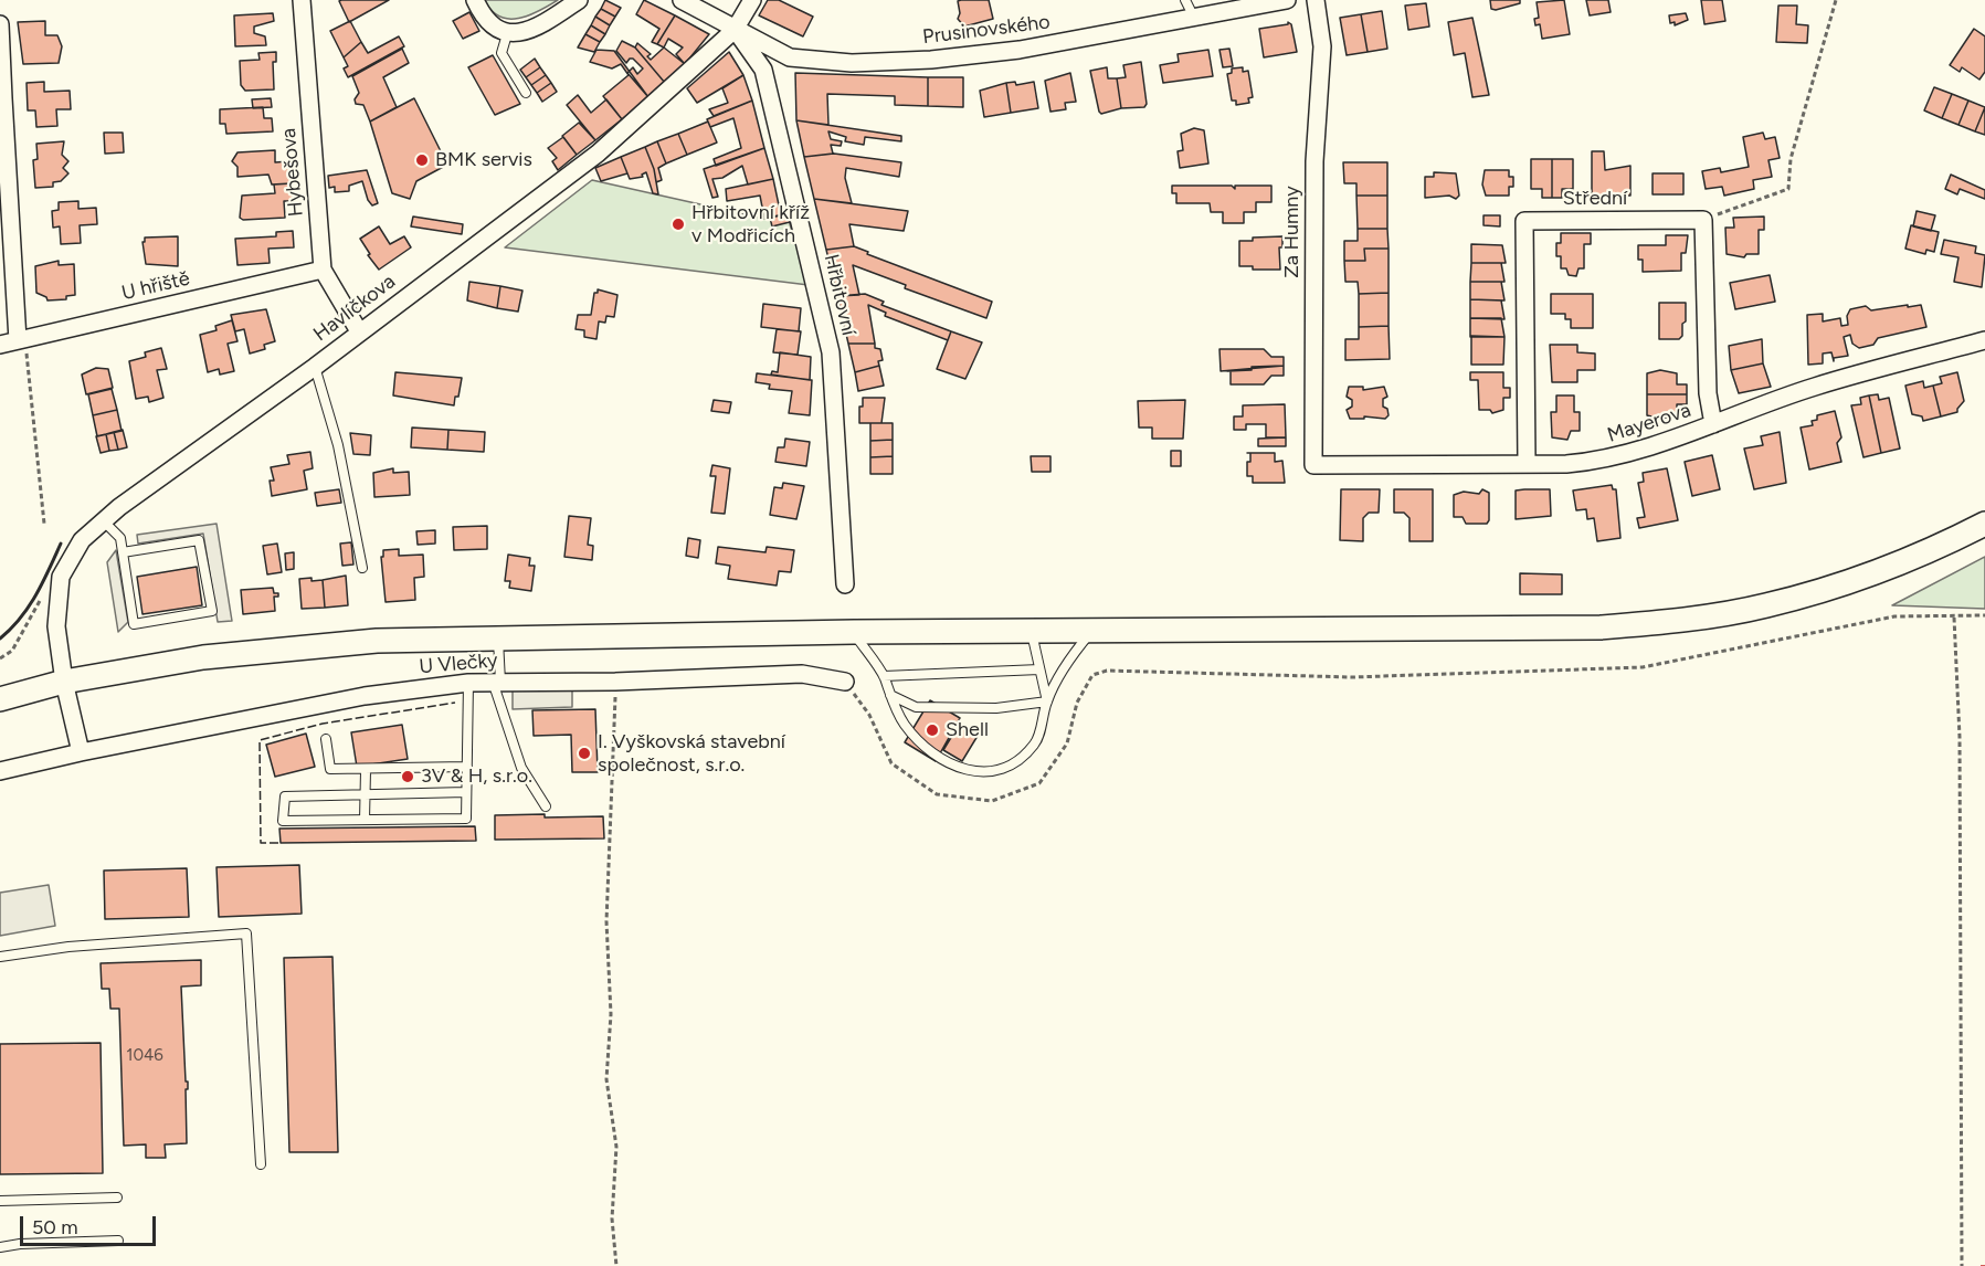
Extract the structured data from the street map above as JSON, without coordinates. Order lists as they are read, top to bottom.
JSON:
{
  "streets": {
    "street": [
      "Prusinovského",
      "Hybešova",
      "Střední",
      "Za Humny",
      "U hřiště",
      "Hřbitovní",
      "Havlíčkova",
      "Mayerova",
      "U Vlečky"
    ]
  },
  "crossings": [
    ["Prusinovského", "Hřbitovní"],
    ["Prusinovského", "Havlíčkova"],
    ["Hybešova", "U hřiště"],
    ["Hybešova", "Havlíčkova"],
    ["Střední", "Mayerova"],
    ["Za Humny", "Mayerova"],
    ["Hřbitovní", "Havlíčkova"]
  ],
  "places": [
    "BMK servis",
    "Hřbitovní kříž v Modřicích",
    "Shell",
    "I. Vyškovská stavební společnost, s.r.o.",
    "3V & H, s.r.o."
  ],
  "house_numbers": ["1046"],
  "scale_bar": "50 m"
}
